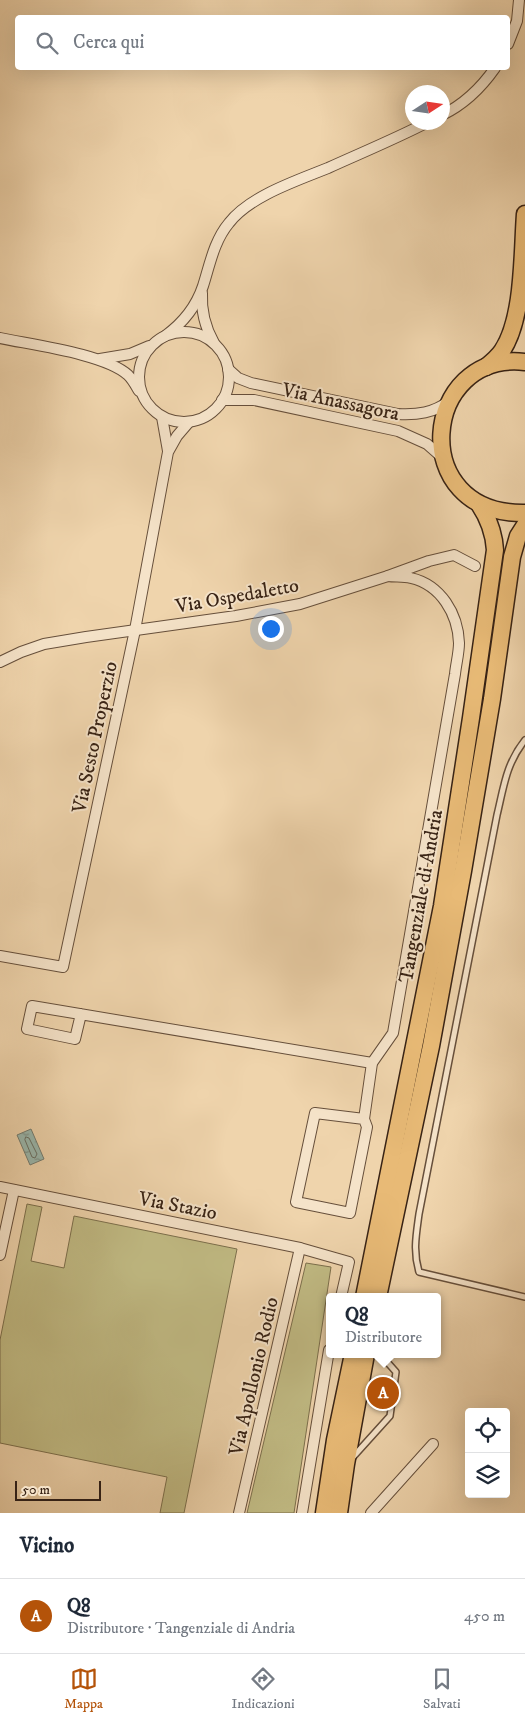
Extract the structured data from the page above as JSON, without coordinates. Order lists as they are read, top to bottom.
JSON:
{
  "streets": {
    "main road": ["Tangenziale di Andria"],
    "street": [
      "Via Anassagora",
      "Via Ospedaletto",
      "Via Sesto Properzio",
      "Via Stazio",
      "Via Apollonio Rodio"
    ]
  },
  "crossings": [
    ["Via Anassagora", "Via Sesto Properzio"],
    ["Via Anassagora", "Tangenziale di Andria"],
    ["Via Ospedaletto", "Via Sesto Properzio"],
    ["Via Stazio", "Via Apollonio Rodio"]
  ],
  "scale_bar": "50 m",
  "north": "right",
  "page": {
    "search": "Cerca qui",
    "popup": ["Q8", "Distributore"],
    "pins": "A",
    "scale": "50 m",
    "heading": "Vicino",
    "list": [
      {
        "mark": "A",
        "name": "Q8",
        "note": "Distributore · Tangenziale di Andria",
        "value": "450 m"
      }
    ],
    "nav": ["Mappa", "Indicazioni", "Salvati"]
  }
}
